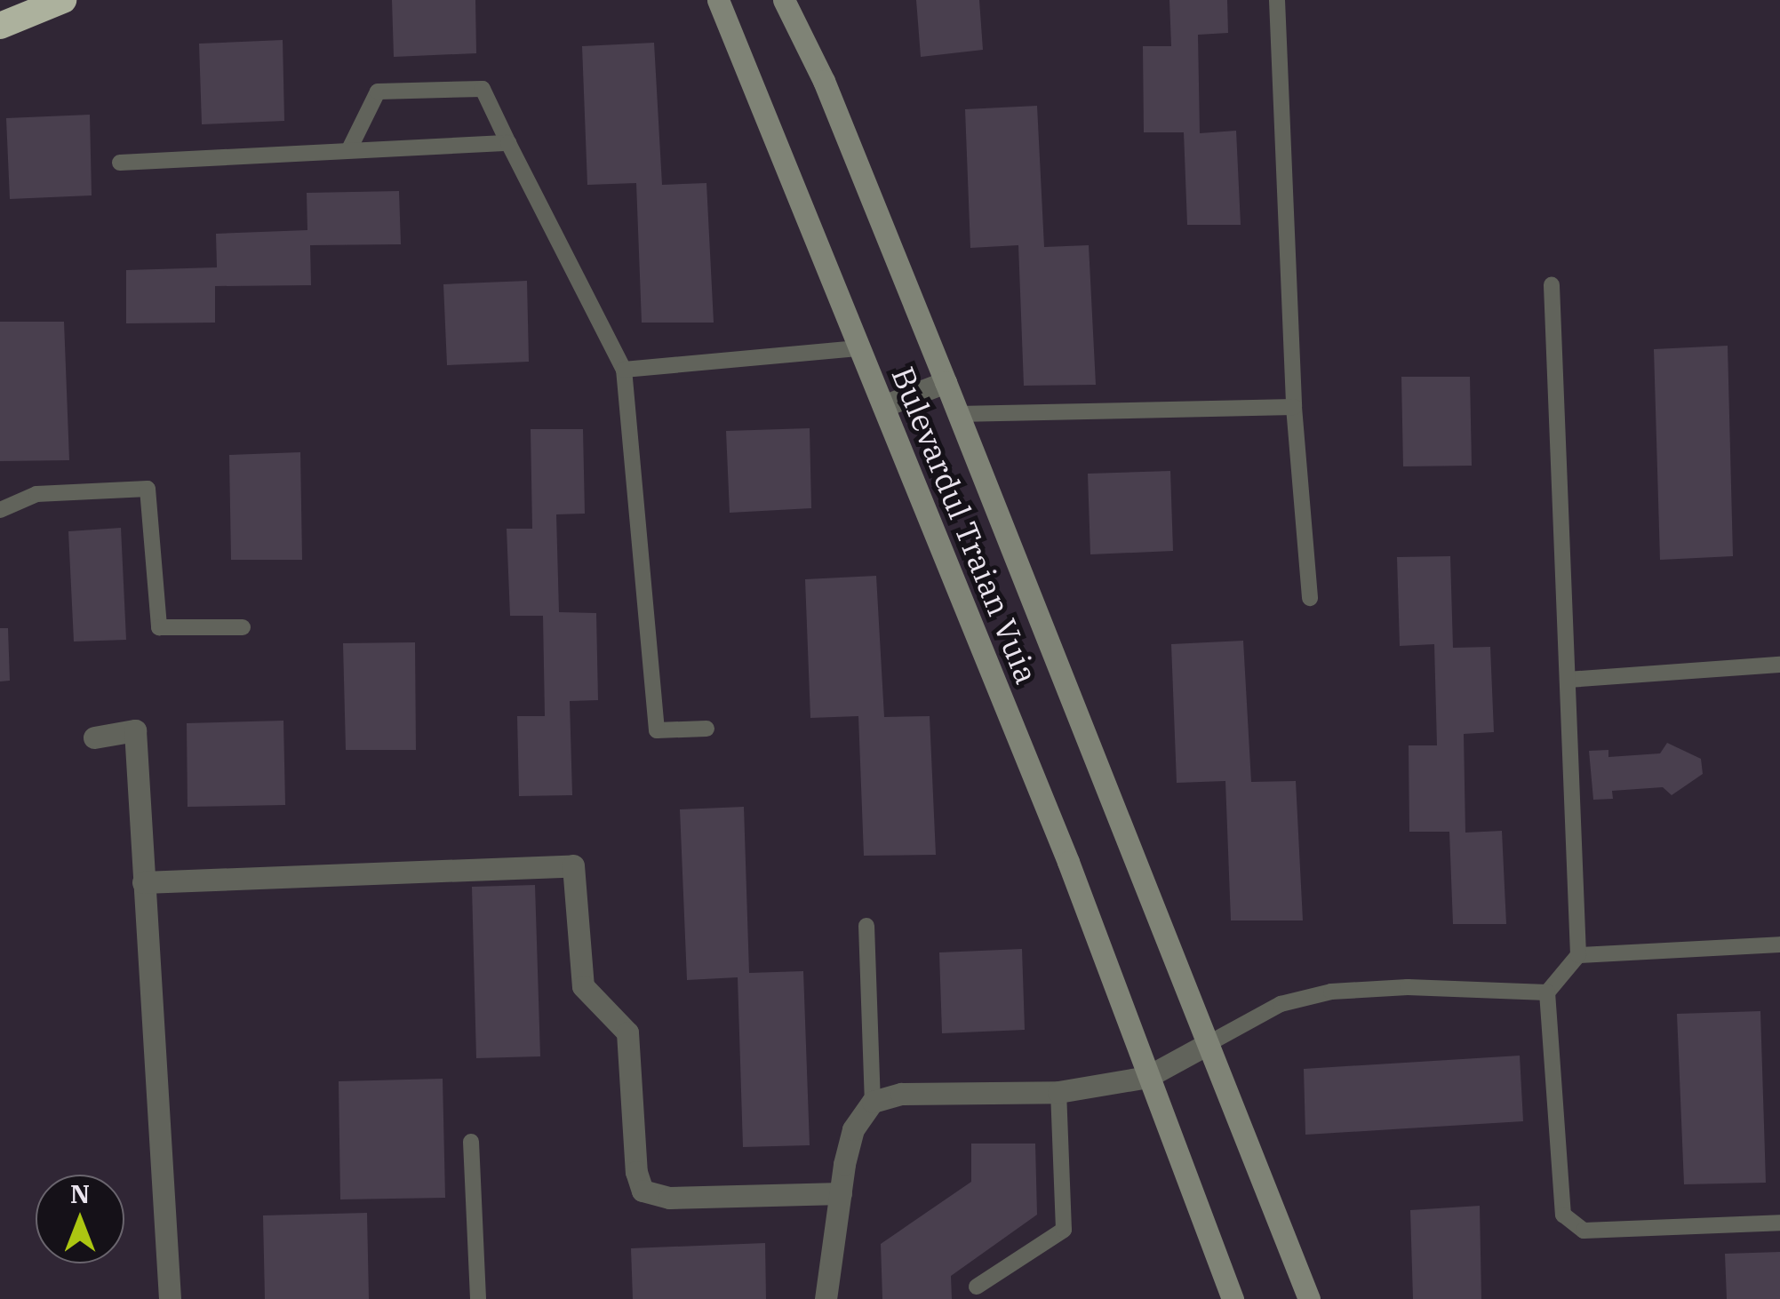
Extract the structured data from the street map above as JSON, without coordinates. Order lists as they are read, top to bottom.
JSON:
{
  "streets": {
    "main road": ["Bulevardul Traian Vuia"]
  },
  "north": "top"
}
